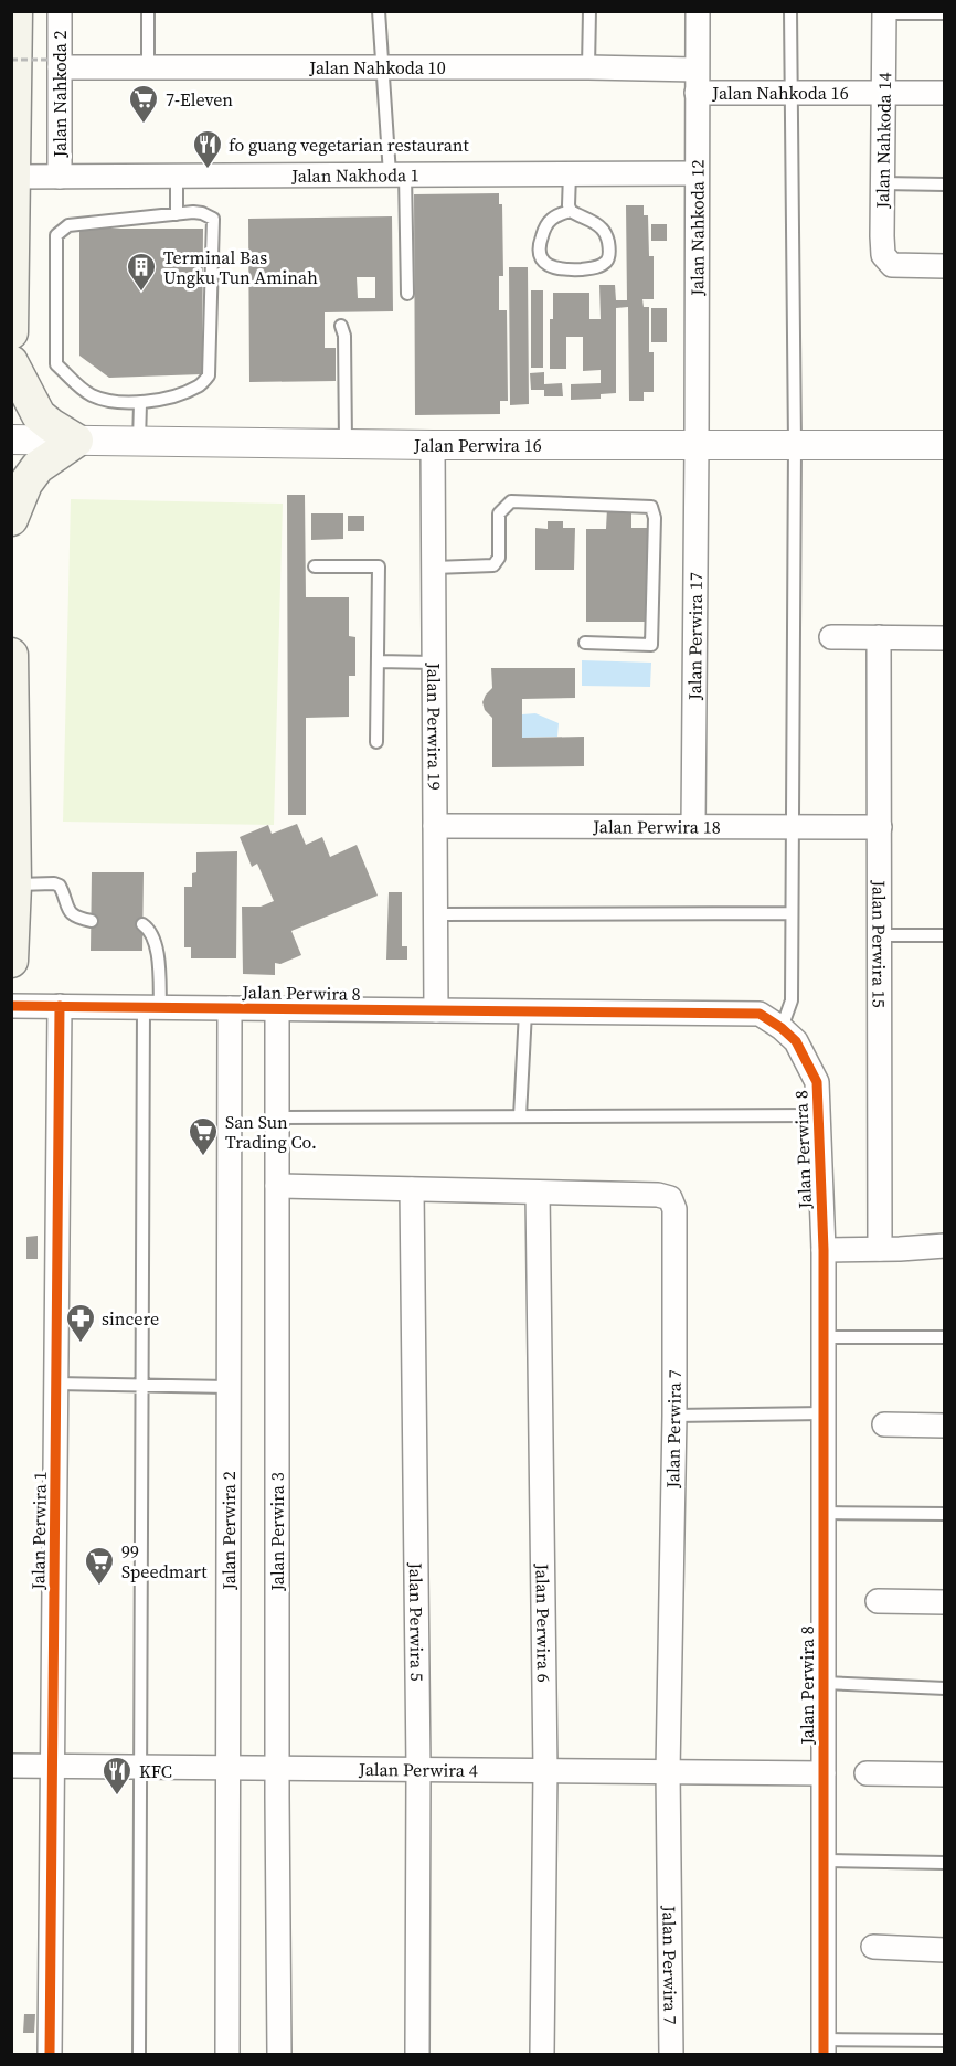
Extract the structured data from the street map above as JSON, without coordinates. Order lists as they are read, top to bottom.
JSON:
{
  "streets": {
    "street": [
      "Jalan Nahkoda 10",
      "Jalan Nahkoda 16",
      "Jalan Nahkoda 2",
      "Jalan Nahkoda 14",
      "Jalan Nakhoda 1",
      "Jalan Nahkoda 12",
      "Jalan Perwira 16",
      "Jalan Perwira 17",
      "Jalan Perwira 19",
      "Jalan Perwira 18",
      "Jalan Perwira 15",
      "Jalan Perwira 8",
      "Jalan Perwira 7",
      "Jalan Perwira 1",
      "Jalan Perwira 2",
      "Jalan Perwira 3",
      "Jalan Perwira 5",
      "Jalan Perwira 6",
      "Jalan Perwira 4"
    ]
  },
  "crossings": [
    ["Jalan Nahkoda 10", "Jalan Nahkoda 16"],
    ["Jalan Nahkoda 10", "Jalan Nahkoda 2"],
    ["Jalan Nahkoda 10", "Jalan Nahkoda 12"],
    ["Jalan Nahkoda 16", "Jalan Nahkoda 14"],
    ["Jalan Nahkoda 16", "Jalan Nahkoda 12"],
    ["Jalan Nahkoda 2", "Jalan Nakhoda 1"],
    ["Jalan Nakhoda 1", "Jalan Nahkoda 12"],
    ["Jalan Nahkoda 12", "Jalan Perwira 16"],
    ["Jalan Nahkoda 12", "Jalan Perwira 17"],
    ["Jalan Perwira 16", "Jalan Perwira 17"],
    ["Jalan Perwira 16", "Jalan Perwira 19"],
    ["Jalan Perwira 17", "Jalan Perwira 18"],
    ["Jalan Perwira 19", "Jalan Perwira 18"],
    ["Jalan Perwira 19", "Jalan Perwira 8"],
    ["Jalan Perwira 18", "Jalan Perwira 15"],
    ["Jalan Perwira 8", "Jalan Perwira 1"],
    ["Jalan Perwira 8", "Jalan Perwira 2"],
    ["Jalan Perwira 8", "Jalan Perwira 3"],
    ["Jalan Perwira 8", "Jalan Perwira 4"],
    ["Jalan Perwira 7", "Jalan Perwira 3"],
    ["Jalan Perwira 7", "Jalan Perwira 5"],
    ["Jalan Perwira 7", "Jalan Perwira 6"],
    ["Jalan Perwira 7", "Jalan Perwira 4"],
    ["Jalan Perwira 1", "Jalan Perwira 4"],
    ["Jalan Perwira 2", "Jalan Perwira 4"],
    ["Jalan Perwira 3", "Jalan Perwira 4"],
    ["Jalan Perwira 5", "Jalan Perwira 4"],
    ["Jalan Perwira 6", "Jalan Perwira 4"]
  ],
  "places": {
    "supermarket": ["7-Eleven", "San Sun Trading Co.", "99 Speedmart"],
    "restaurant": ["fo guang vegetarian restaurant", "KFC"],
    "building": ["Terminal Bas Ungku Tun Aminah"],
    "pharmacy": ["sincere"]
  }
}
